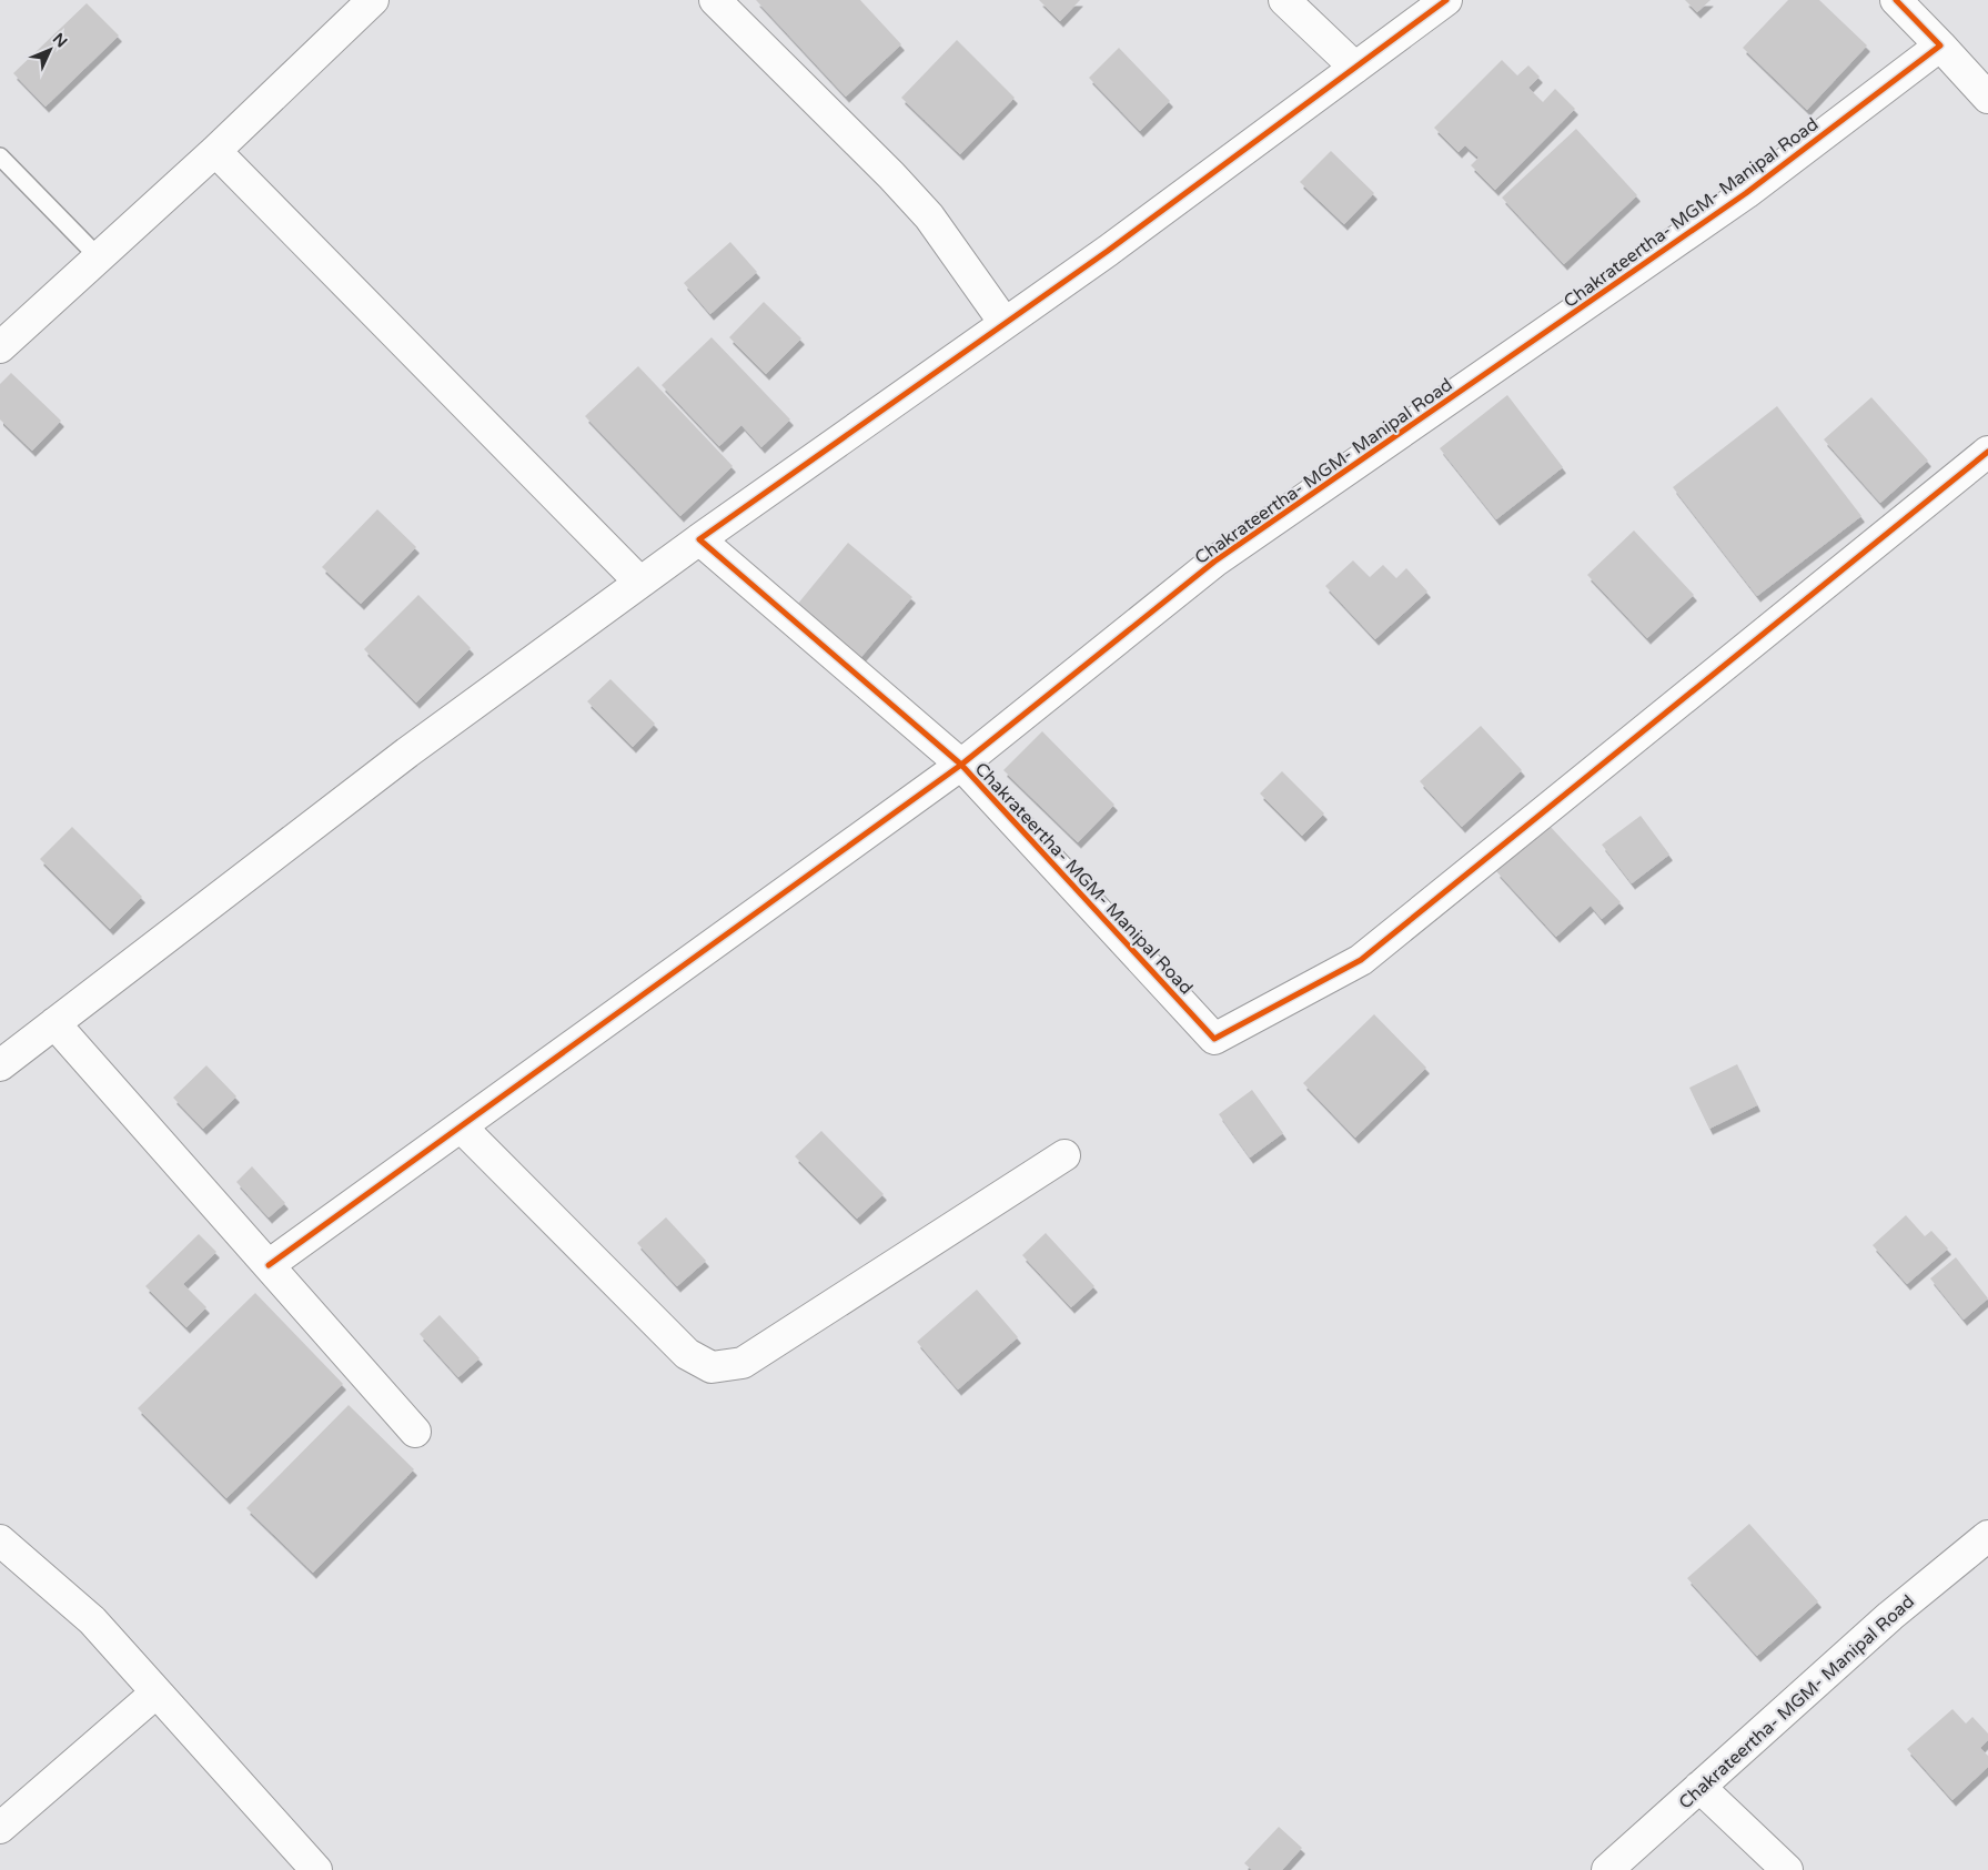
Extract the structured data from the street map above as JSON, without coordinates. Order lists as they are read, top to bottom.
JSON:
{
  "streets": {
    "street": ["Chakrateertha- MGM- Manipal Road"]
  },
  "north": "top right"
}
